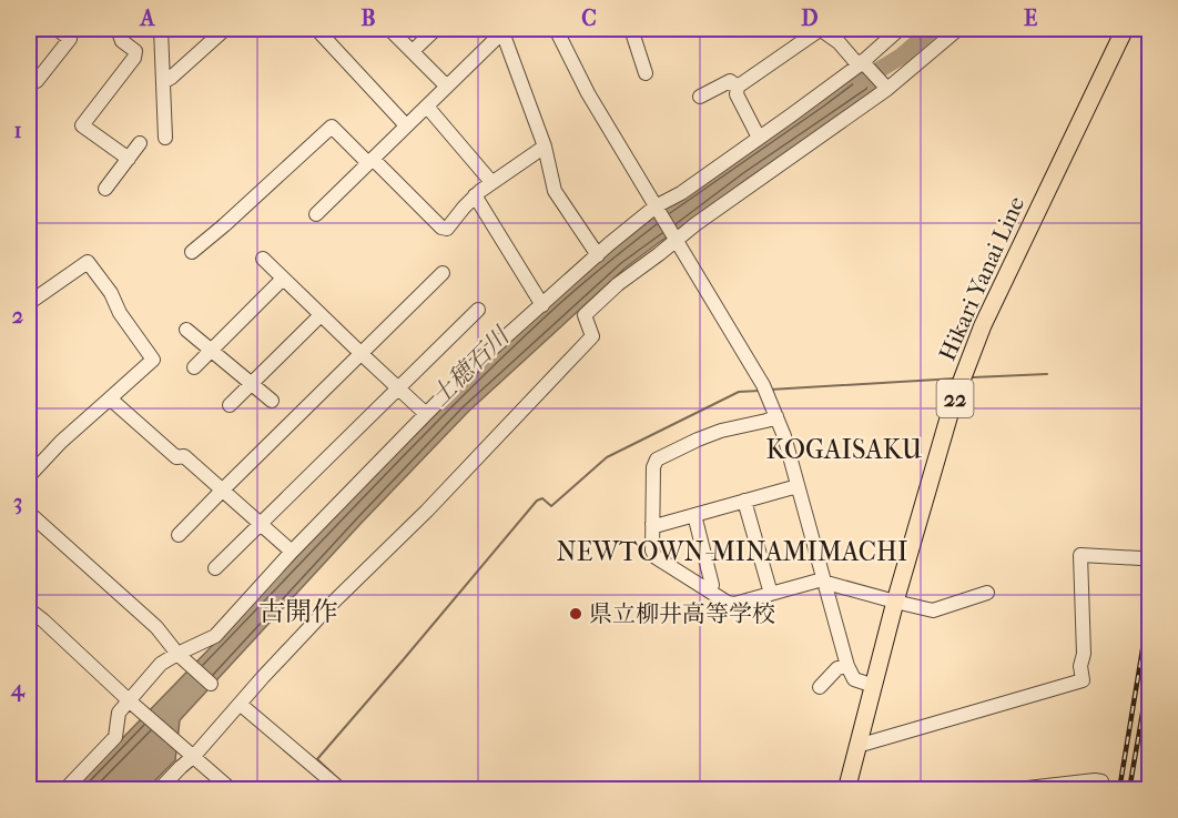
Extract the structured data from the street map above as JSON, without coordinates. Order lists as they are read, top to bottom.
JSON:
{
  "streets": {
    "main road": ["Hikari Yanai Line", "22"]
  },
  "districts": ["KOGAISAKU", "NEWTOWN-MINAMIMACHI", "古開作"],
  "water": ["土穂石川"],
  "places": ["県立柳井高等学校"],
  "grid": {
    "columns": [
      "A",
      "B",
      "C",
      "D",
      "E"
    ],
    "rows": [
      "1",
      "2",
      "3",
      "4"
    ]
  }
}
